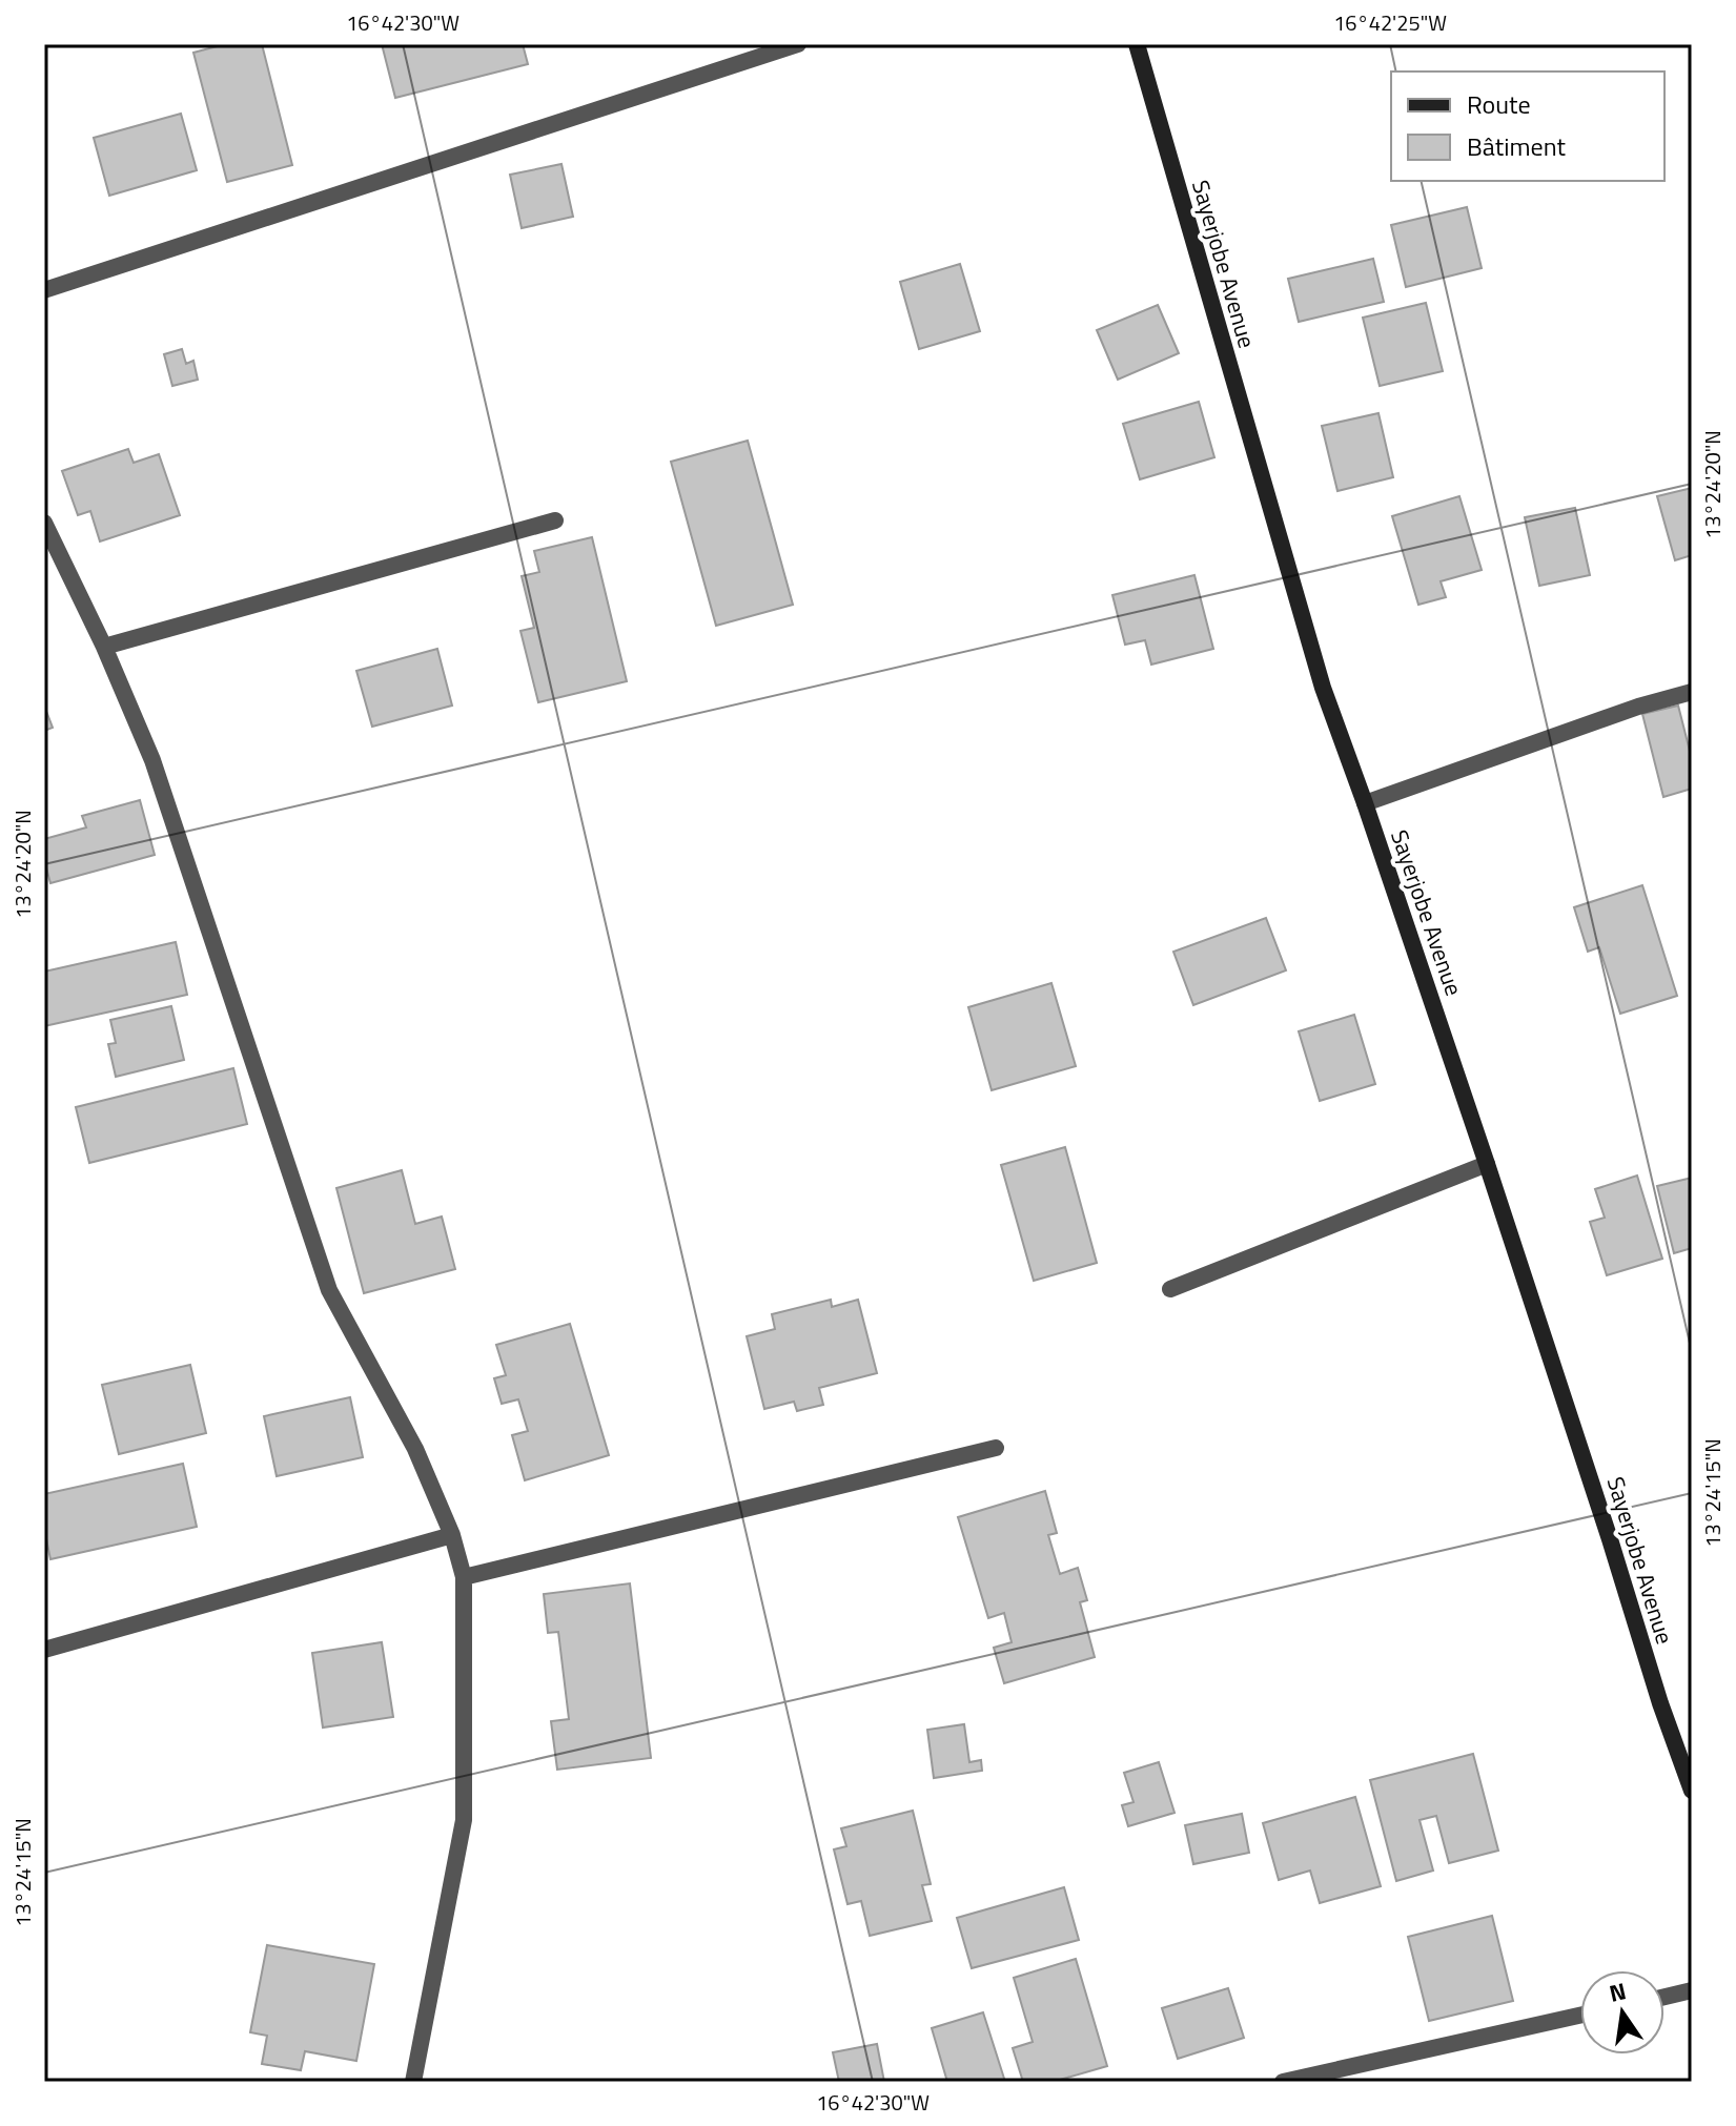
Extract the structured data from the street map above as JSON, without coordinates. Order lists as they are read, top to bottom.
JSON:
{
  "streets": {
    "street": ["Sayerjobe Avenue"]
  },
  "legend": ["Route", "Bâtiment"],
  "north": "top",
  "coordinates": [
    "16°42'30\"W",
    "16°42'25\"W",
    "13°24'20\"N",
    "13°24'15\"N"
  ]
}
